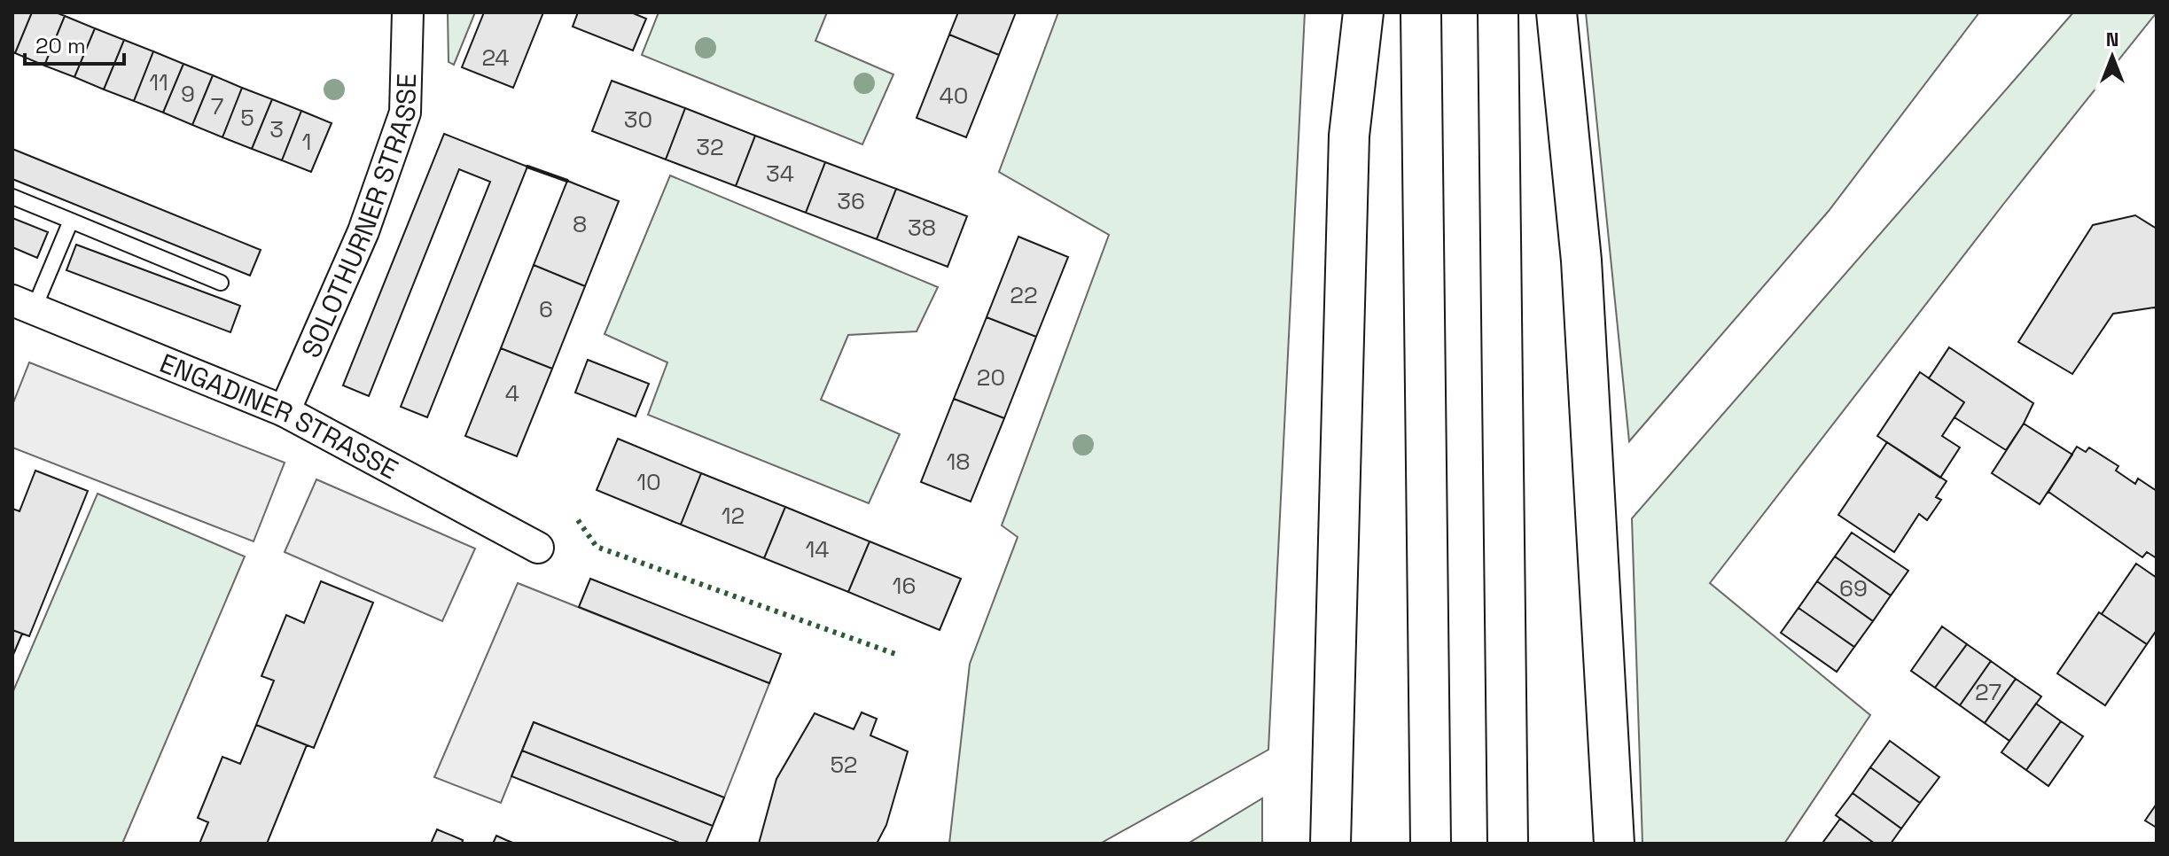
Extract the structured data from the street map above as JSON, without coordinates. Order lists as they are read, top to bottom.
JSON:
{
  "streets": {
    "street": ["SOLOTHURNER STRASSE", "ENGADINER STRASSE"]
  },
  "crossings": [
    ["SOLOTHURNER STRASSE", "ENGADINER STRASSE"]
  ],
  "house_numbers": [
    "24",
    "11",
    "9",
    "40",
    "7",
    "5",
    "30",
    "3",
    "1",
    "32",
    "34",
    "36",
    "8",
    "38",
    "22",
    "6",
    "20",
    "4",
    "18",
    "10",
    "12",
    "14",
    "16",
    "69",
    "27",
    "52"
  ],
  "scale_bar": "20 m",
  "north": "top"
}
